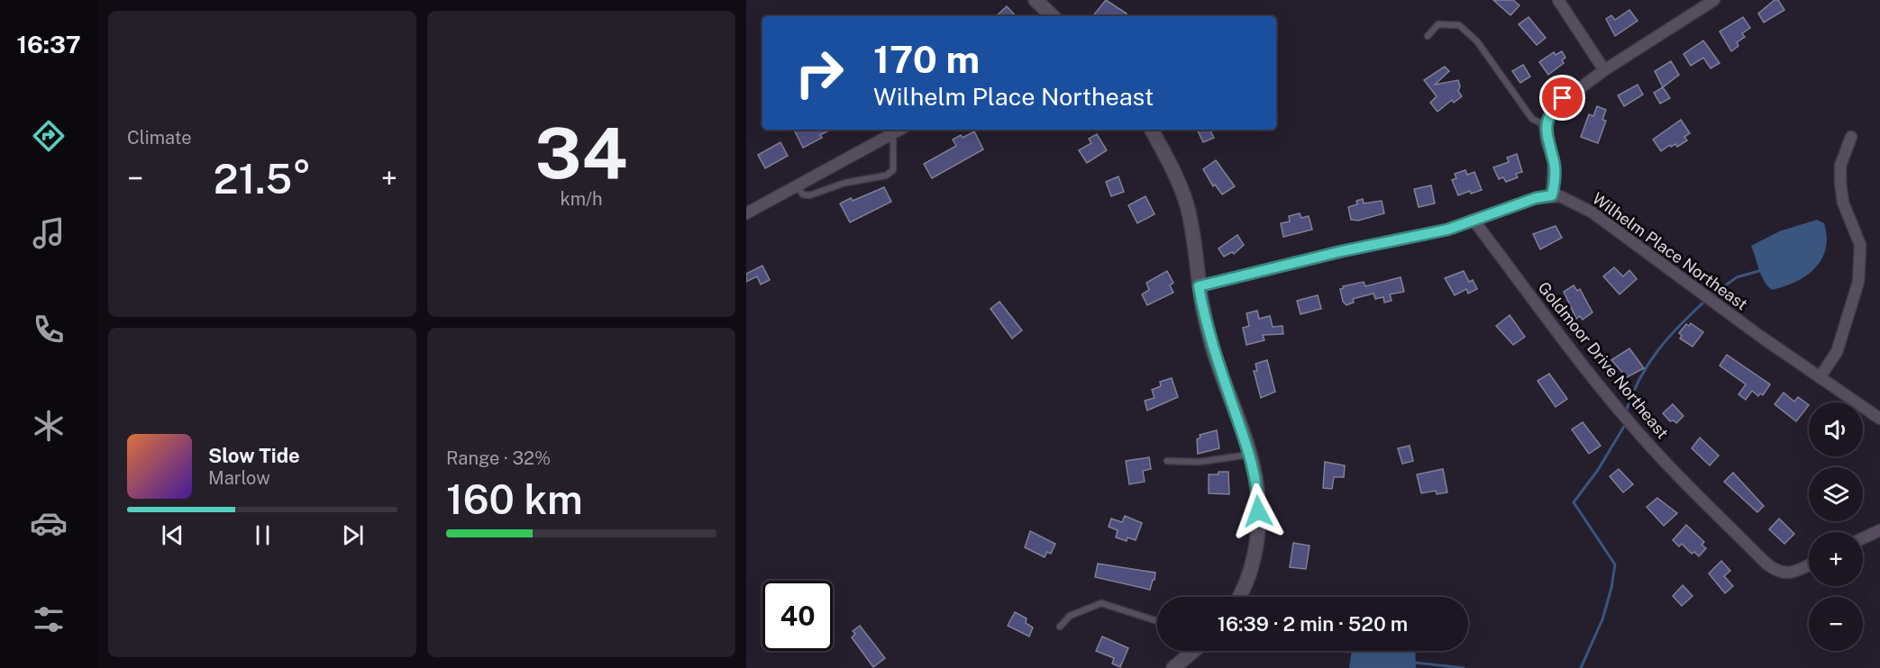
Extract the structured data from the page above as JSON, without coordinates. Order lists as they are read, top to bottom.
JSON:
{
  "streets": {
    "street": ["Wilhelm Place Northeast", "Goldmoor Drive Northeast"]
  },
  "page": {
    "tabs": "16:37",
    "tile": [
      "Climate",
      ["34", "km/h"],
      ["Range · 32%", "160 km"]
    ],
    "turn": ["170 m", "Wilhelm Place Northeast"],
    "heat": ["−", "21.5°", "+"],
    "map_buttons": ["+", "−"],
    "song": ["Slow Tide", "Marlow"],
    "limit": "40",
    "trip": "16:39 · 2 min · 520 m"
  }
}
